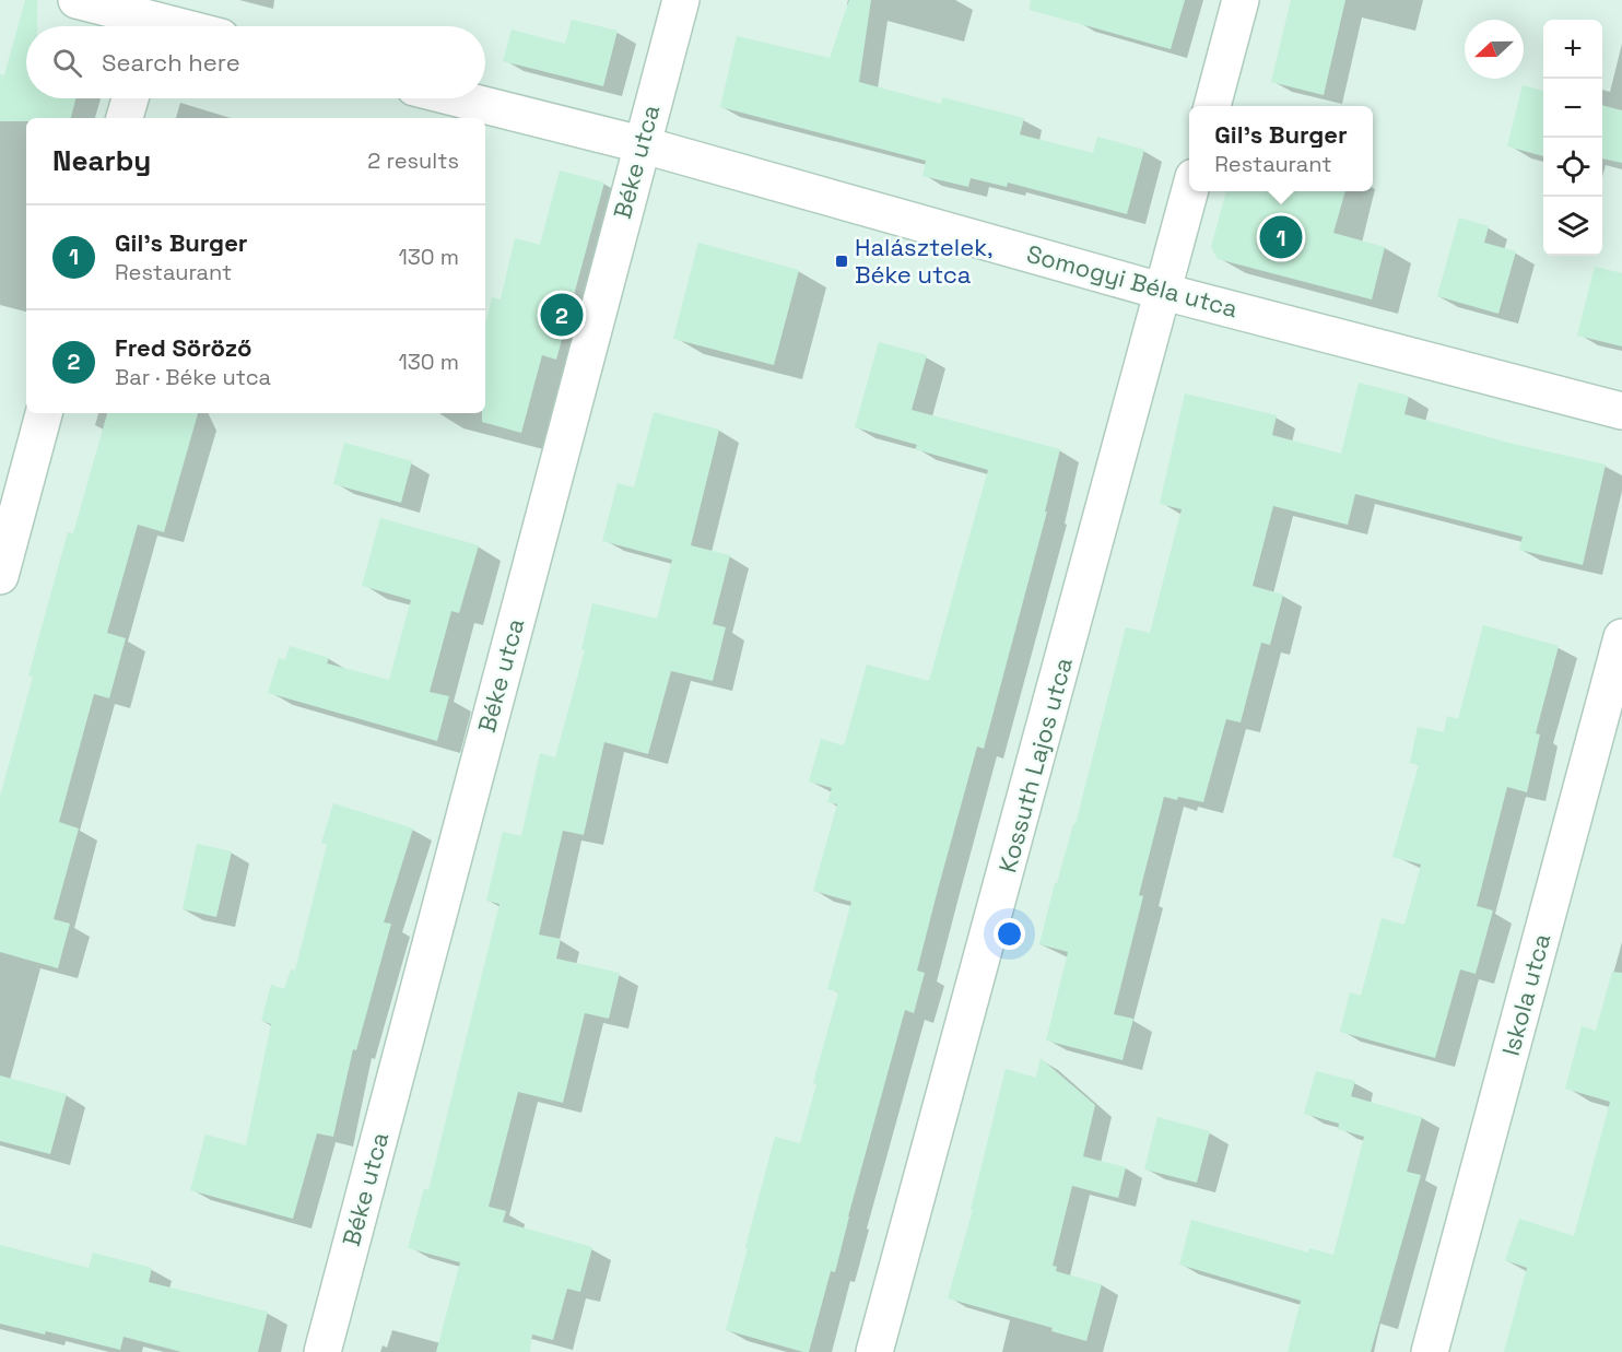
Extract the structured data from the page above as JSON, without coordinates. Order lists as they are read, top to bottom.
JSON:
{
  "streets": {
    "street": [
      "Béke utca",
      "Somogyi Béla utca",
      "Kossuth Lajos utca",
      "Iskola utca"
    ]
  },
  "crossings": [
    ["Béke utca", "Somogyi Béla utca"],
    ["Somogyi Béla utca", "Kossuth Lajos utca"]
  ],
  "places": {
    "transit": ["Halásztelek, Béke utca"]
  },
  "north": "left",
  "page": {
    "map_buttons": ["+", "−"],
    "search": "Search here",
    "popup": ["Gil's Burger", "Restaurant"],
    "heading": ["Nearby", "2 results"],
    "list": [
      {
        "mark": "1",
        "name": "Gil's Burger",
        "note": "Restaurant",
        "value": "130 m"
      },
      {
        "mark": "2",
        "name": "Fred Söröző",
        "note": "Bar · Béke utca",
        "value": "130 m"
      }
    ],
    "pins": ["1", "2"]
  }
}
